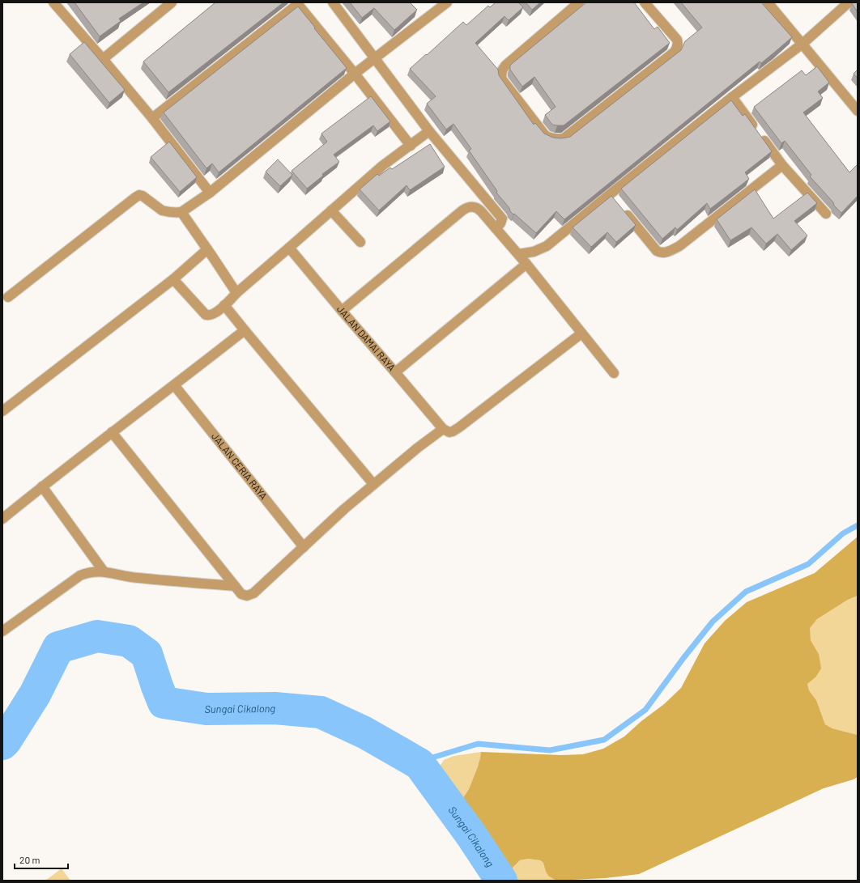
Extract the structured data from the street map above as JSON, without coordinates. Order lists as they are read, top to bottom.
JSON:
{
  "streets": {
    "street": ["JALAN DAMAI RAYA", "JALAN CERIA RAYA"]
  },
  "water": ["Sungai Cikalong"],
  "scale_bar": "20 m"
}
